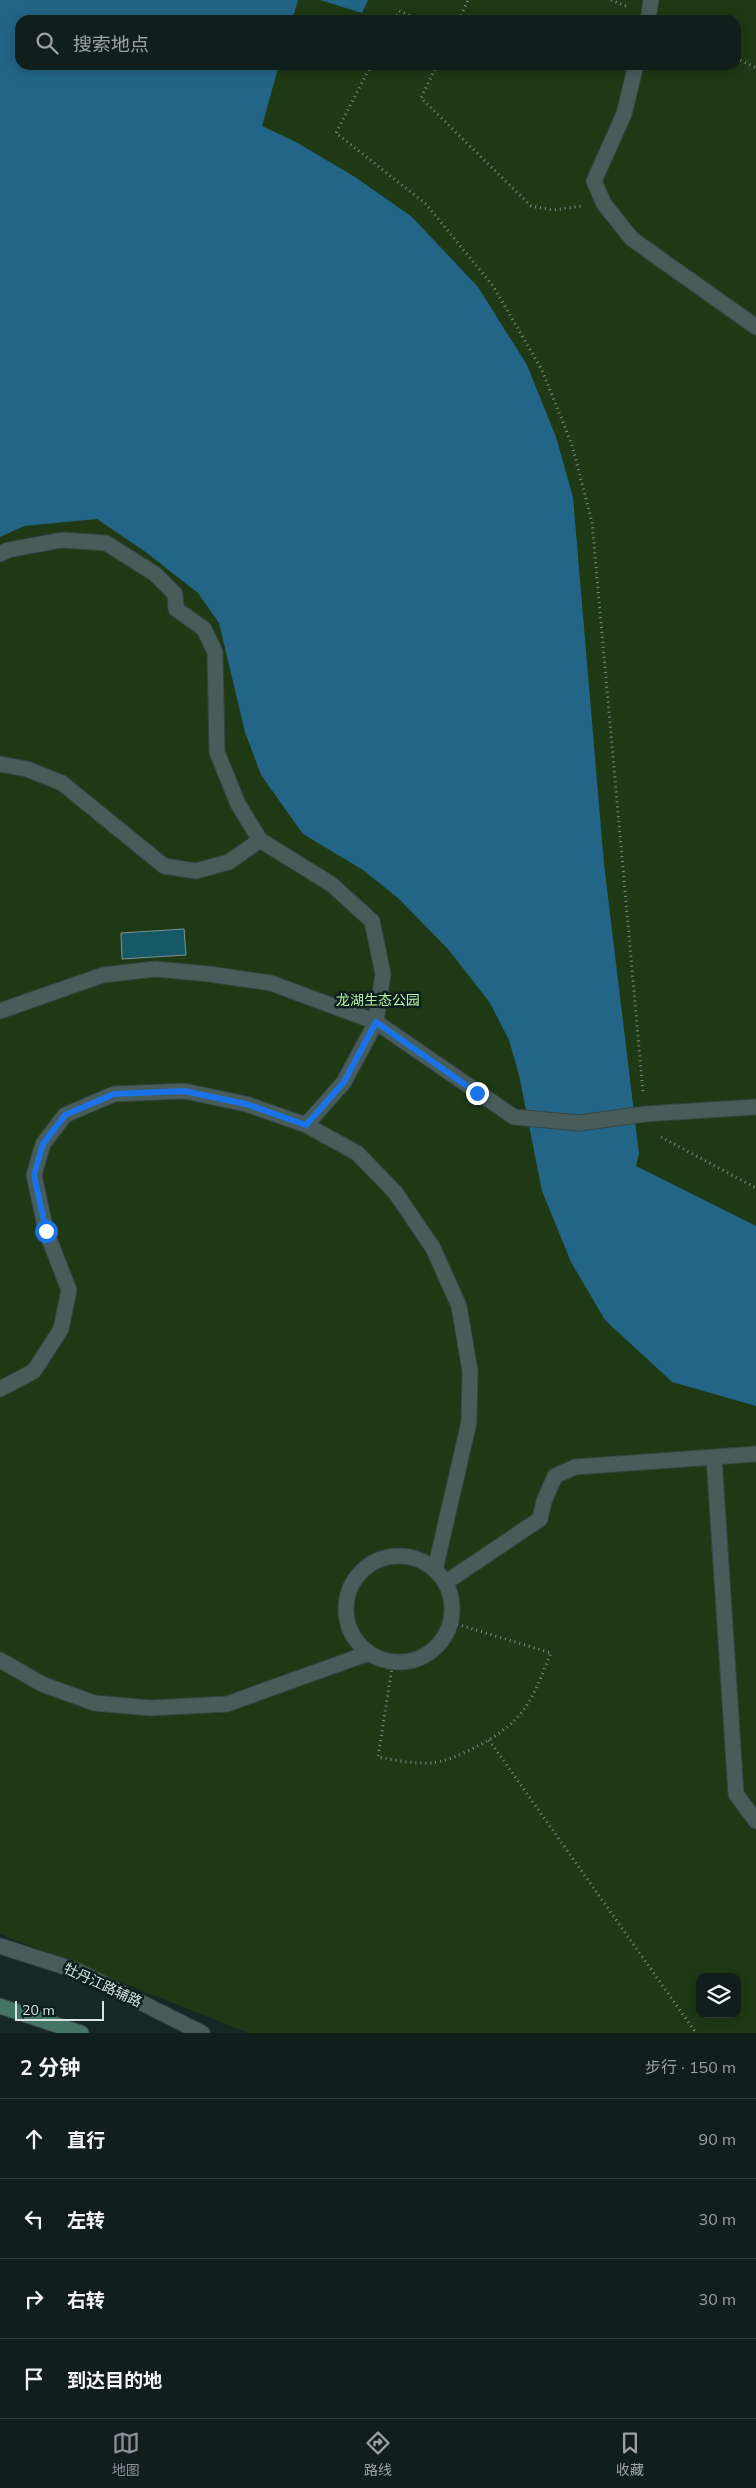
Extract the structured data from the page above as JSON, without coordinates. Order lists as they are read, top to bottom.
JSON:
{
  "streets": {
    "street": ["牡丹江路辅路"]
  },
  "parks": ["龙湖生态公园"],
  "scale_bar": "20 m",
  "page": {
    "search": "搜索地点",
    "scale": "20 m",
    "heading": ["2 分钟", "步行 · 150 m"],
    "list": [
      ["直行", "90 m"],
      ["左转", "30 m"],
      ["右转", "30 m"],
      "到达目的地"
    ],
    "nav": ["地图", "路线", "收藏"]
  }
}
